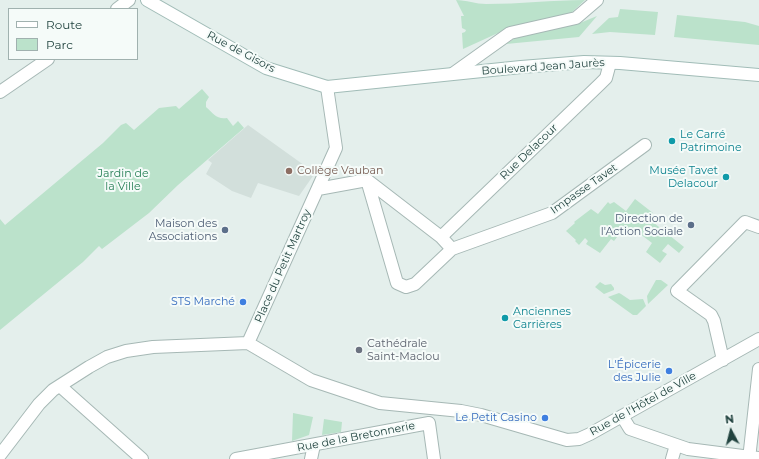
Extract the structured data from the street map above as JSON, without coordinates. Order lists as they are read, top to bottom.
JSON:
{
  "streets": {
    "street": [
      "Rue de Gisors",
      "Boulevard Jean Jaurès",
      "Rue Delacour",
      "Impasse Tavet",
      "Place du Petit Martroy",
      "Rue de l'Hôtel de Ville",
      "Rue de la Bretonnerie"
    ]
  },
  "crossings": [
    ["Rue de Gisors", "Boulevard Jean Jaurès"],
    ["Rue de Gisors", "Place du Petit Martroy"],
    ["Boulevard Jean Jaurès", "Rue Delacour"],
    ["Boulevard Jean Jaurès", "Place du Petit Martroy"],
    ["Place du Petit Martroy", "Rue de l'Hôtel de Ville"]
  ],
  "parks": ["Jardin de la Ville"],
  "places": [
    "Le Carré Patrimoine",
    "Collège Vauban",
    "Musée Tavet Delacour",
    "Direction de l'Action Sociale",
    "Maison des Associations",
    "STS Marché",
    "Anciennes Carrières",
    "Cathédrale Saint-Maclou",
    "L'Épicerie des Julie",
    "Le Petit Casino"
  ],
  "legend": ["Route", "Parc"],
  "north": "top"
}
